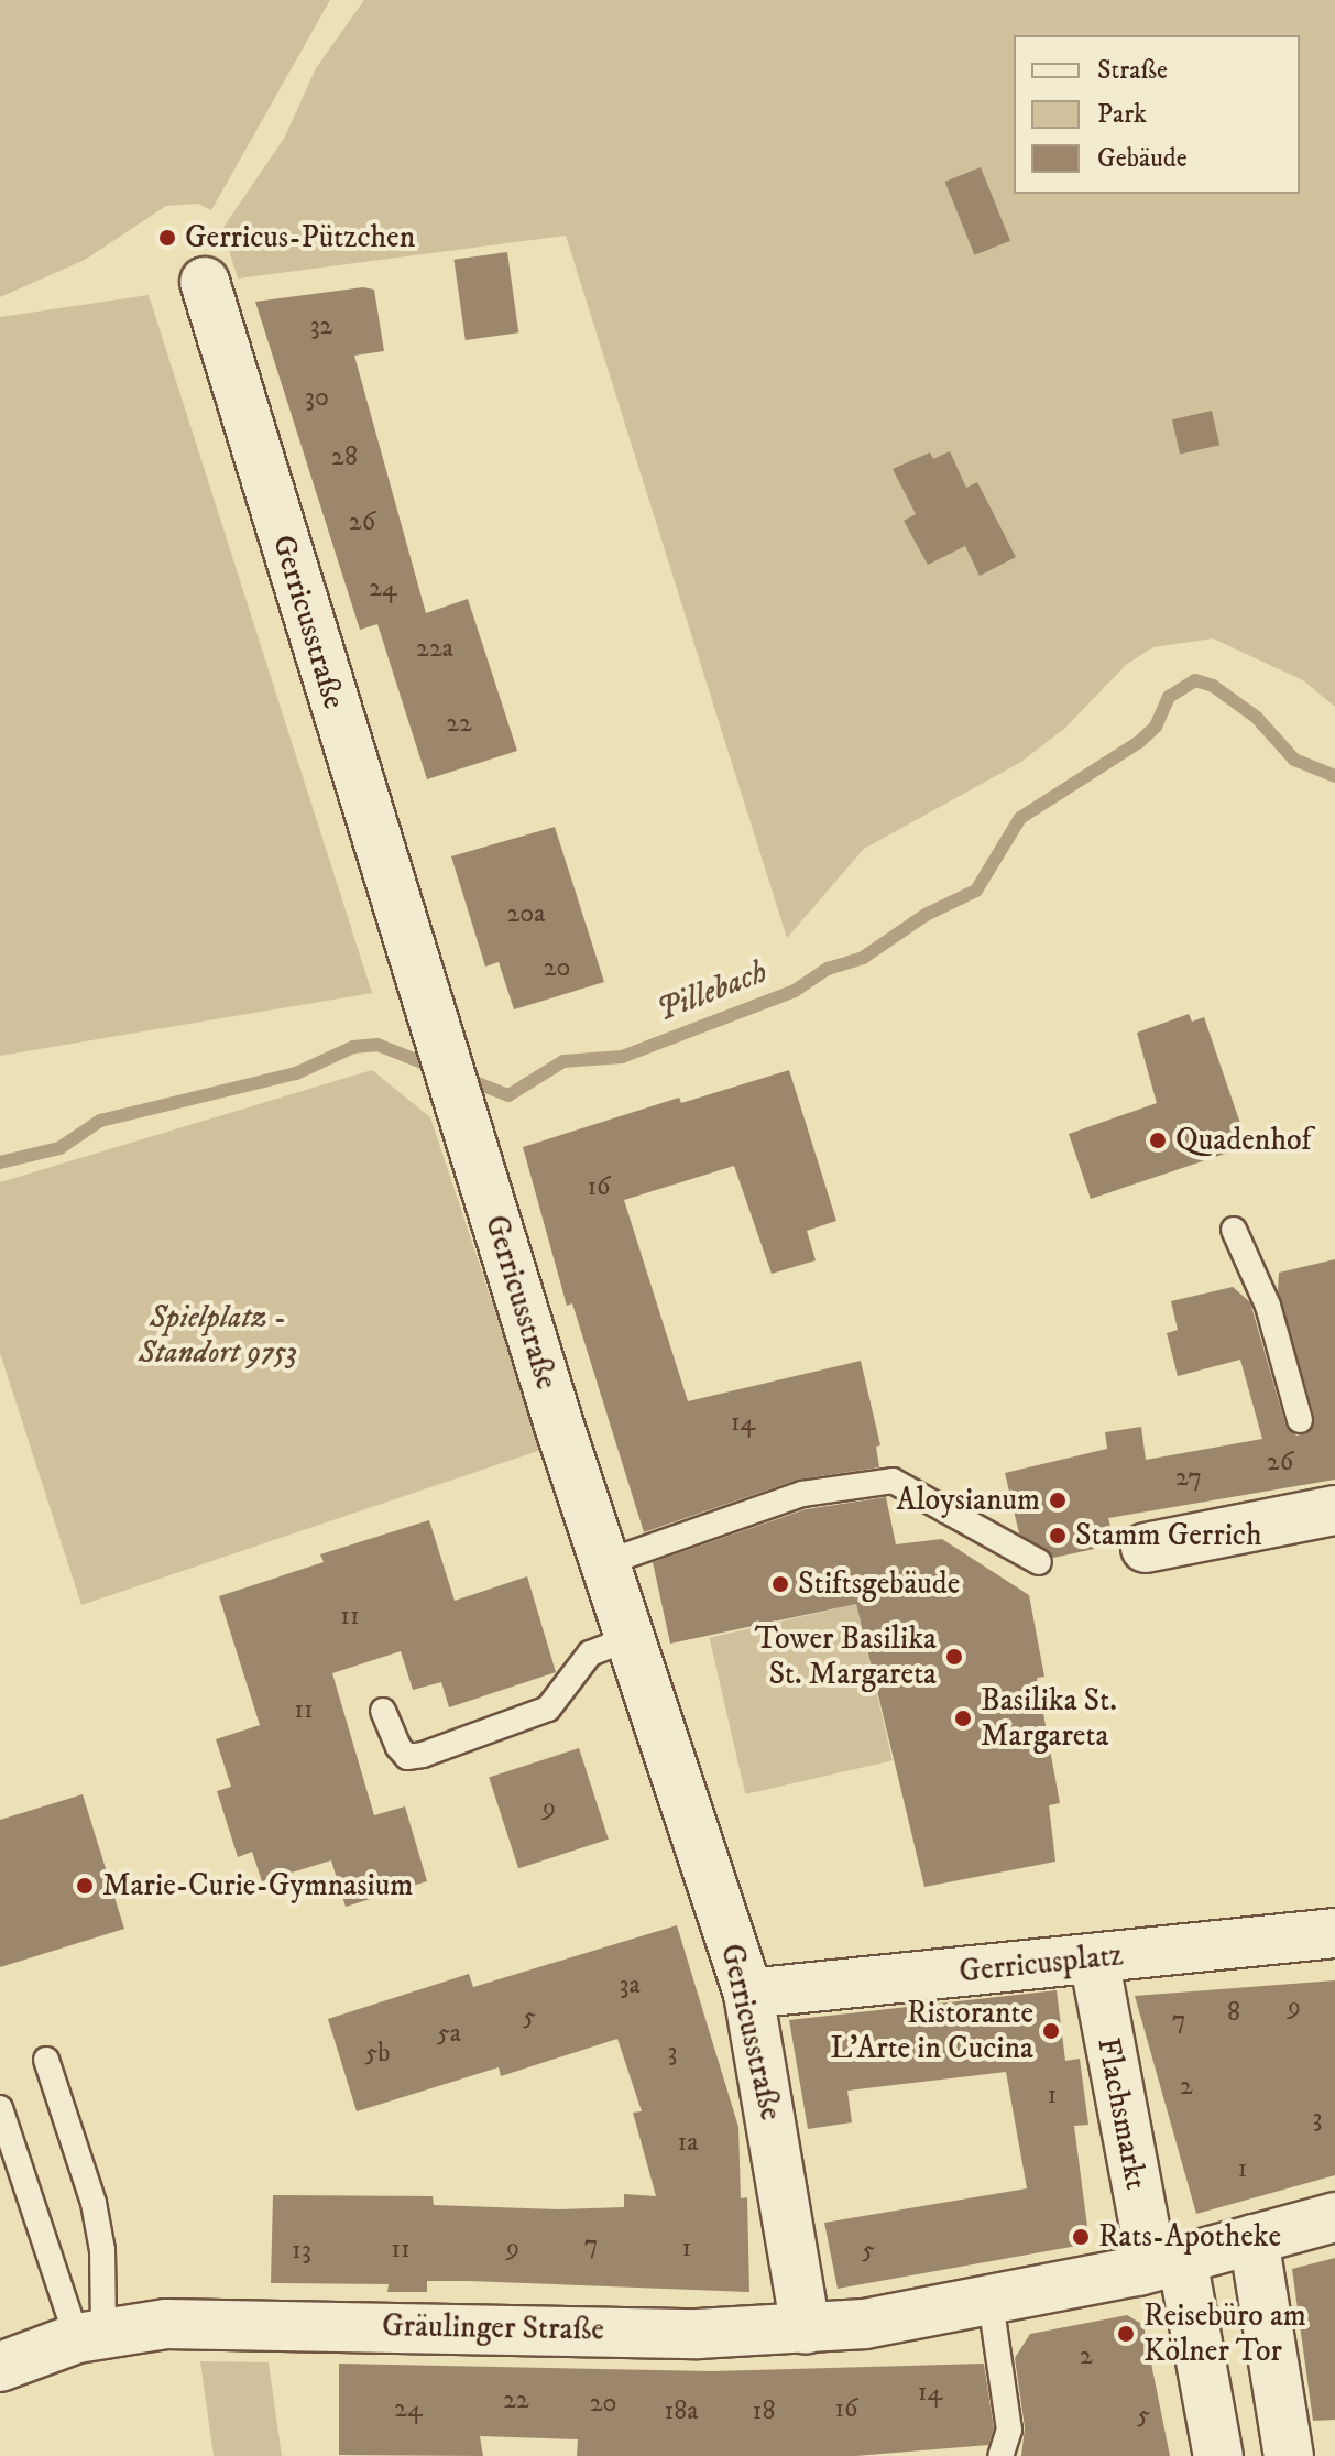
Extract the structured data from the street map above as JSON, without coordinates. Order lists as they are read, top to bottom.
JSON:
{
  "streets": {
    "street": [
      "Gerricusstraße",
      "Gerricusplatz",
      "Flachsmarkt",
      "Gräulinger Straße"
    ]
  },
  "crossings": [
    ["Gerricusstraße", "Gerricusplatz"],
    ["Gerricusstraße", "Gräulinger Straße"],
    ["Gerricusplatz", "Flachsmarkt"],
    ["Flachsmarkt", "Gräulinger Straße"]
  ],
  "water": ["Pillebach"],
  "parks": ["Spielplatz - Standort 9753"],
  "places": [
    "Gerricus-Pützchen",
    "Quadenhof",
    "Aloysianum",
    "Stamm Gerrich",
    "Stiftsgebäude",
    "Tower Basilika St. Margareta",
    "Basilika St. Margareta",
    "Marie-Curie-Gymnasium",
    "Ristorante L'Arte in Cucina",
    "Rats-Apotheke",
    "Reisebüro am Kölner Tor"
  ],
  "house_numbers": [
    "32",
    "30",
    "28",
    "26",
    "24",
    "22a",
    "22",
    "20a",
    "20",
    "16",
    "14",
    "26",
    "27",
    "11",
    "11",
    "9",
    "3a",
    "9",
    "8",
    "5",
    "7",
    "5a",
    "3",
    "5b",
    "2",
    "1",
    "3",
    "1a",
    "1",
    "7",
    "9",
    "1",
    "11",
    "13",
    "5",
    "2",
    "14",
    "22",
    "20",
    "24",
    "16",
    "18a",
    "18",
    "5"
  ],
  "legend": ["Straße", "Park", "Gebäude"]
}
